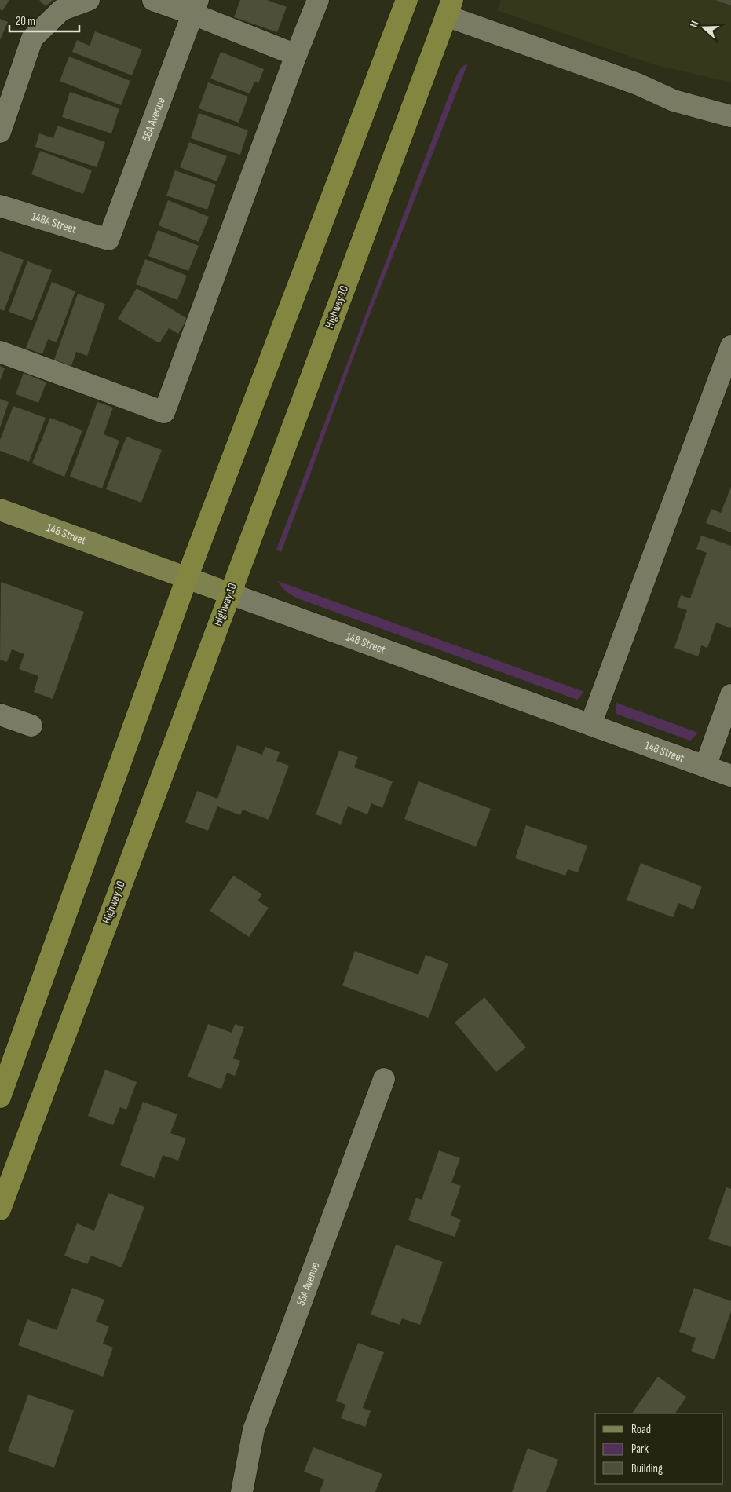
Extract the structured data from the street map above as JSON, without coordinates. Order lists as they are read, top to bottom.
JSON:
{
  "streets": {
    "highway": ["Highway 10"],
    "main road": ["148 Street"],
    "street": ["56A Avenue", "148A Street", "55A Avenue"]
  },
  "crossings": [
    ["56A Avenue", "148A Street"],
    ["Highway 10", "148 Street"]
  ],
  "legend": ["Road", "Park", "Building"],
  "scale_bar": "20 m",
  "north": "left"
}
